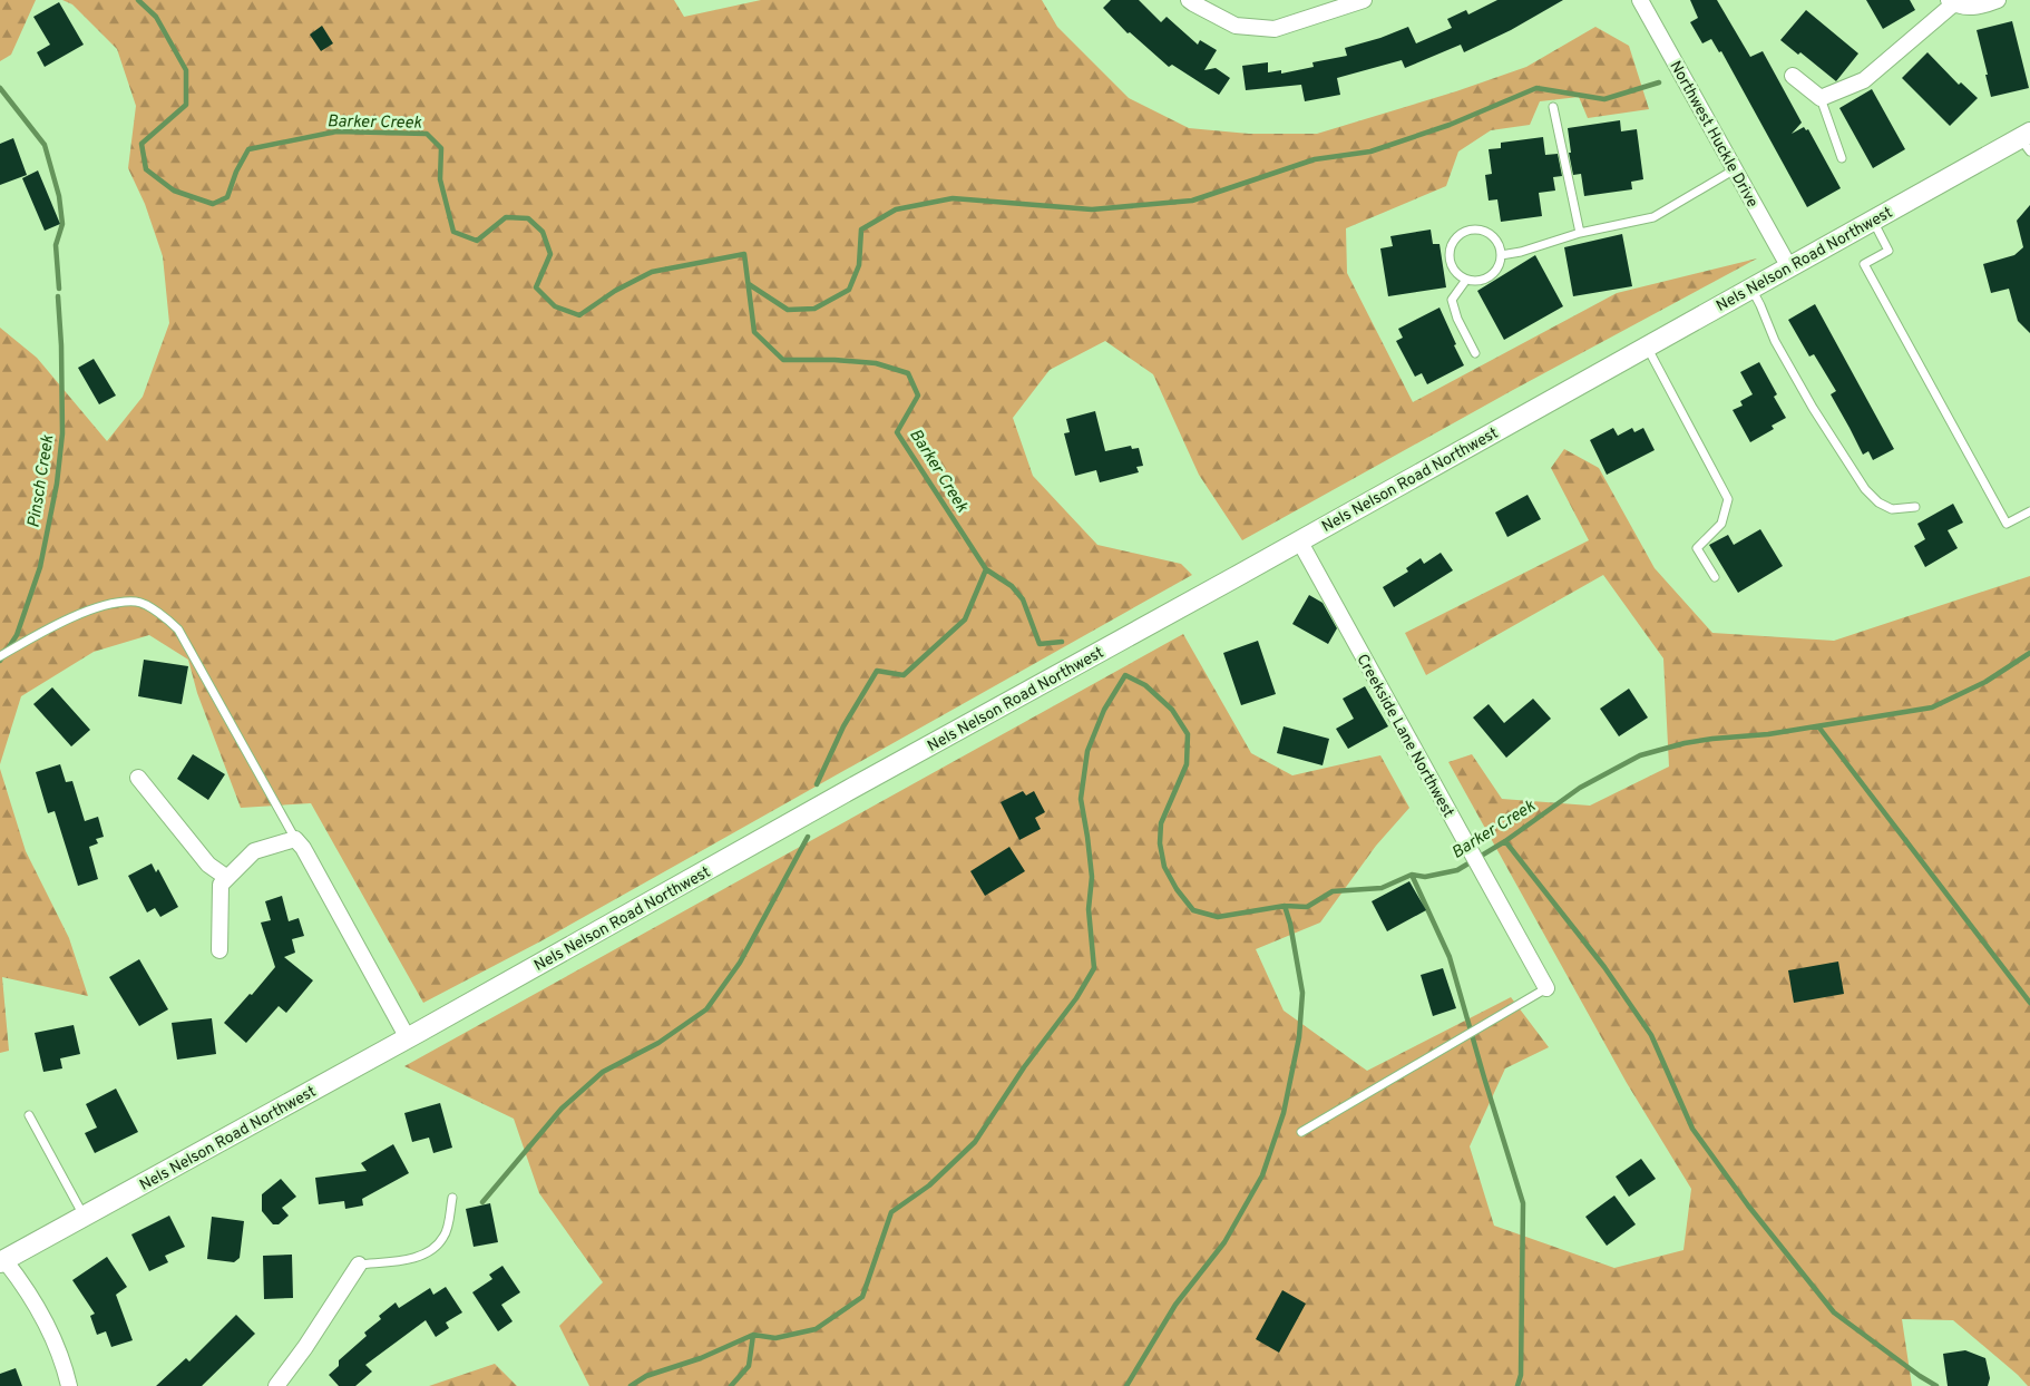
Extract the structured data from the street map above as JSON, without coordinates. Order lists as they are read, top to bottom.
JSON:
{
  "streets": {
    "street": ["Northwest Huckle Drive", "Nels Nelson Road Northwest", "Creekside Lane Northwest"]
  },
  "crossings": [
    ["Northwest Huckle Drive", "Nels Nelson Road Northwest"],
    ["Nels Nelson Road Northwest", "Creekside Lane Northwest"]
  ],
  "water": ["Barker Creek", "Pinsch Creek"]
}
